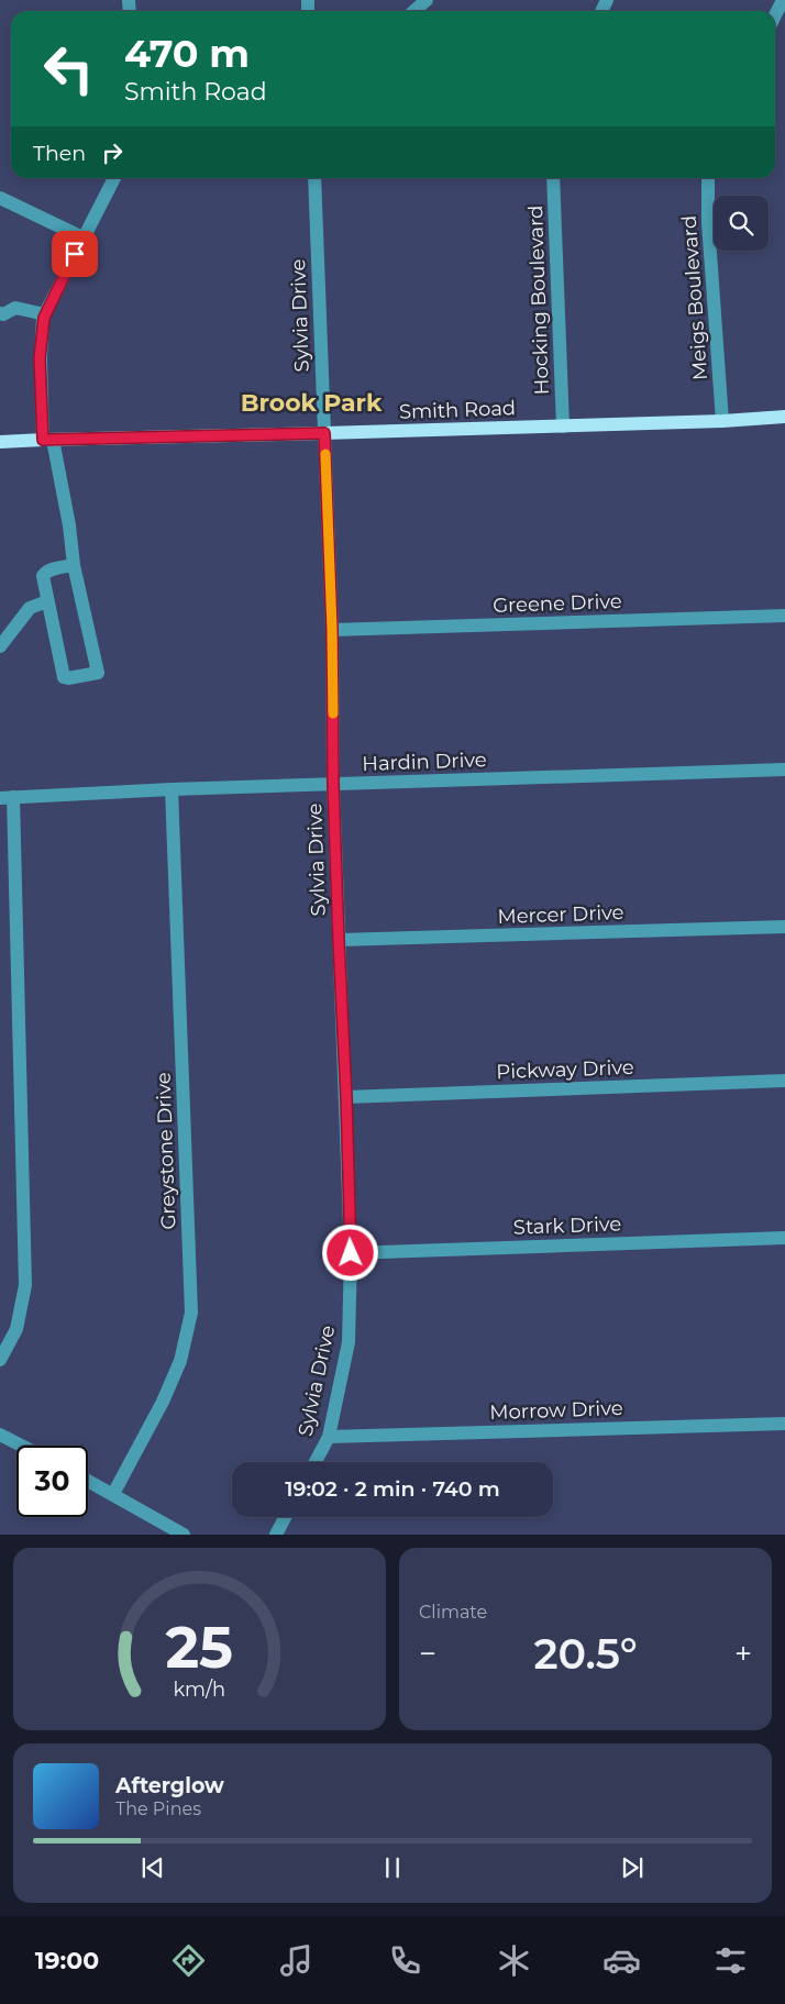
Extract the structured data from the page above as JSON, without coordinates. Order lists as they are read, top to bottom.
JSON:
{
  "streets": {
    "main road": ["Smith Road"],
    "street": [
      "Meigs Boulevard",
      "Hocking Boulevard",
      "Sylvia Drive",
      "Greene Drive",
      "Hardin Drive",
      "Mercer Drive",
      "Pickway Drive",
      "Greystone Drive",
      "Stark Drive",
      "Morrow Drive"
    ]
  },
  "crossings": [
    ["Meigs Boulevard", "Smith Road"],
    ["Hocking Boulevard", "Smith Road"],
    ["Sylvia Drive", "Smith Road"],
    ["Sylvia Drive", "Greene Drive"],
    ["Sylvia Drive", "Hardin Drive"],
    ["Sylvia Drive", "Mercer Drive"],
    ["Sylvia Drive", "Pickway Drive"],
    ["Sylvia Drive", "Stark Drive"],
    ["Sylvia Drive", "Morrow Drive"],
    ["Hardin Drive", "Greystone Drive"]
  ],
  "districts": ["Brook Park"],
  "page": {
    "turn": ["470 m", "Smith Road"],
    "then": "Then",
    "limit": "30",
    "trip": "19:02 · 2 min · 740 m",
    "tile": "Climate",
    "heat": ["−", "20.5°", "+"],
    "song": ["Afterglow", "The Pines"],
    "tabs": "19:00",
    "gauge": ["25", "km/h"]
  }
}
